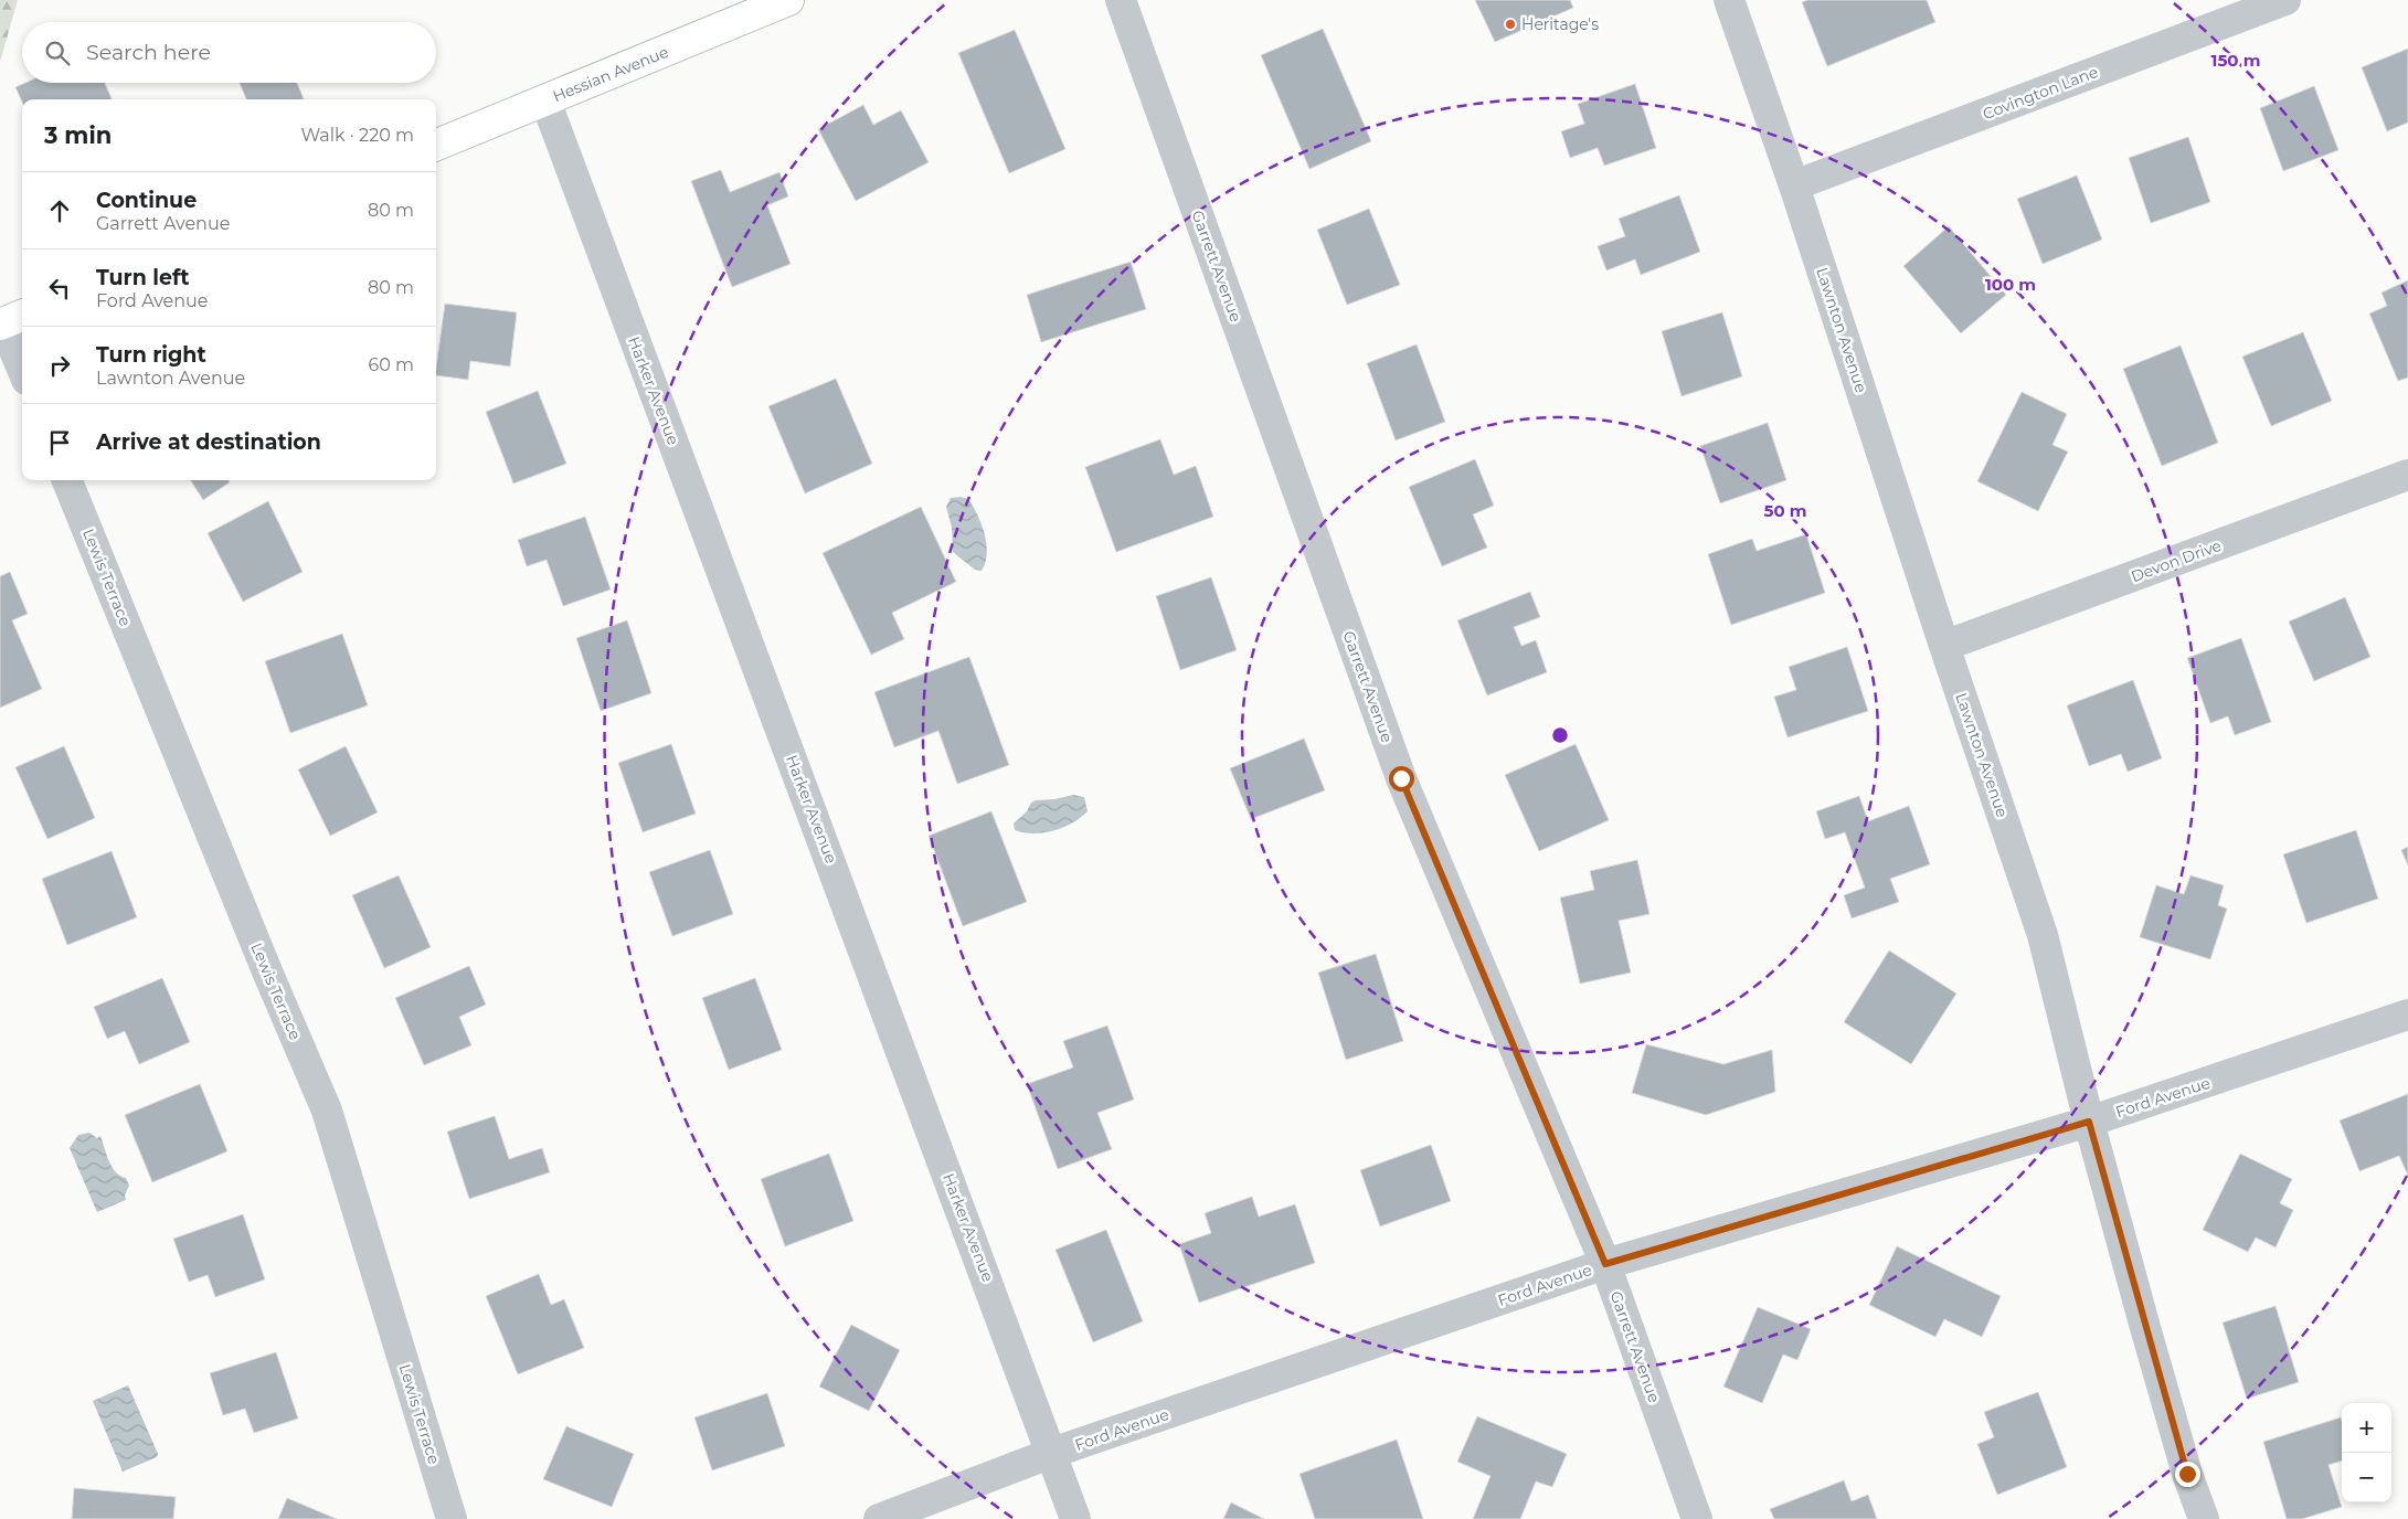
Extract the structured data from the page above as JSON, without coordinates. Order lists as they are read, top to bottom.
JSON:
{
  "streets": {
    "main road": ["Hessian Avenue"],
    "street": [
      "Covington Lane",
      "Garrett Avenue",
      "Lawnton Avenue",
      "Harker Avenue",
      "Devon Drive",
      "Lewis Terrace",
      "Ford Avenue"
    ]
  },
  "crossings": [
    ["Hessian Avenue", "Harker Avenue"],
    ["Covington Lane", "Lawnton Avenue"],
    ["Garrett Avenue", "Ford Avenue"],
    ["Lawnton Avenue", "Devon Drive"],
    ["Lawnton Avenue", "Ford Avenue"],
    ["Harker Avenue", "Ford Avenue"]
  ],
  "places": ["Heritage's"],
  "page": {
    "search": "Search here",
    "heading": ["3 min", "Walk · 220 m"],
    "list": [
      ["Continue", "Garrett Avenue", "80 m"],
      ["Turn left", "Ford Avenue", "80 m"],
      ["Turn right", "Lawnton Avenue", "60 m"],
      "Arrive at destination"
    ],
    "map_buttons": ["+", "−"]
  },
  "rings": ["150 m", "100 m", "50 m"]
}
